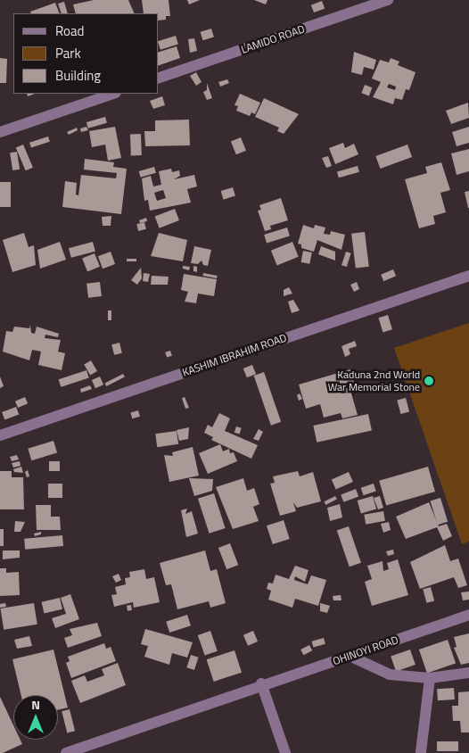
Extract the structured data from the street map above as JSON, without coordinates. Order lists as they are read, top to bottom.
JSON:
{
  "streets": {
    "street": ["LAMIDO ROAD", "KASHIM IBRAHIM ROAD", "OHINOYI ROAD"]
  },
  "places": ["Kaduna 2nd World War Memorial Stone"],
  "legend": ["Road", "Park", "Building"],
  "north": "top"
}
